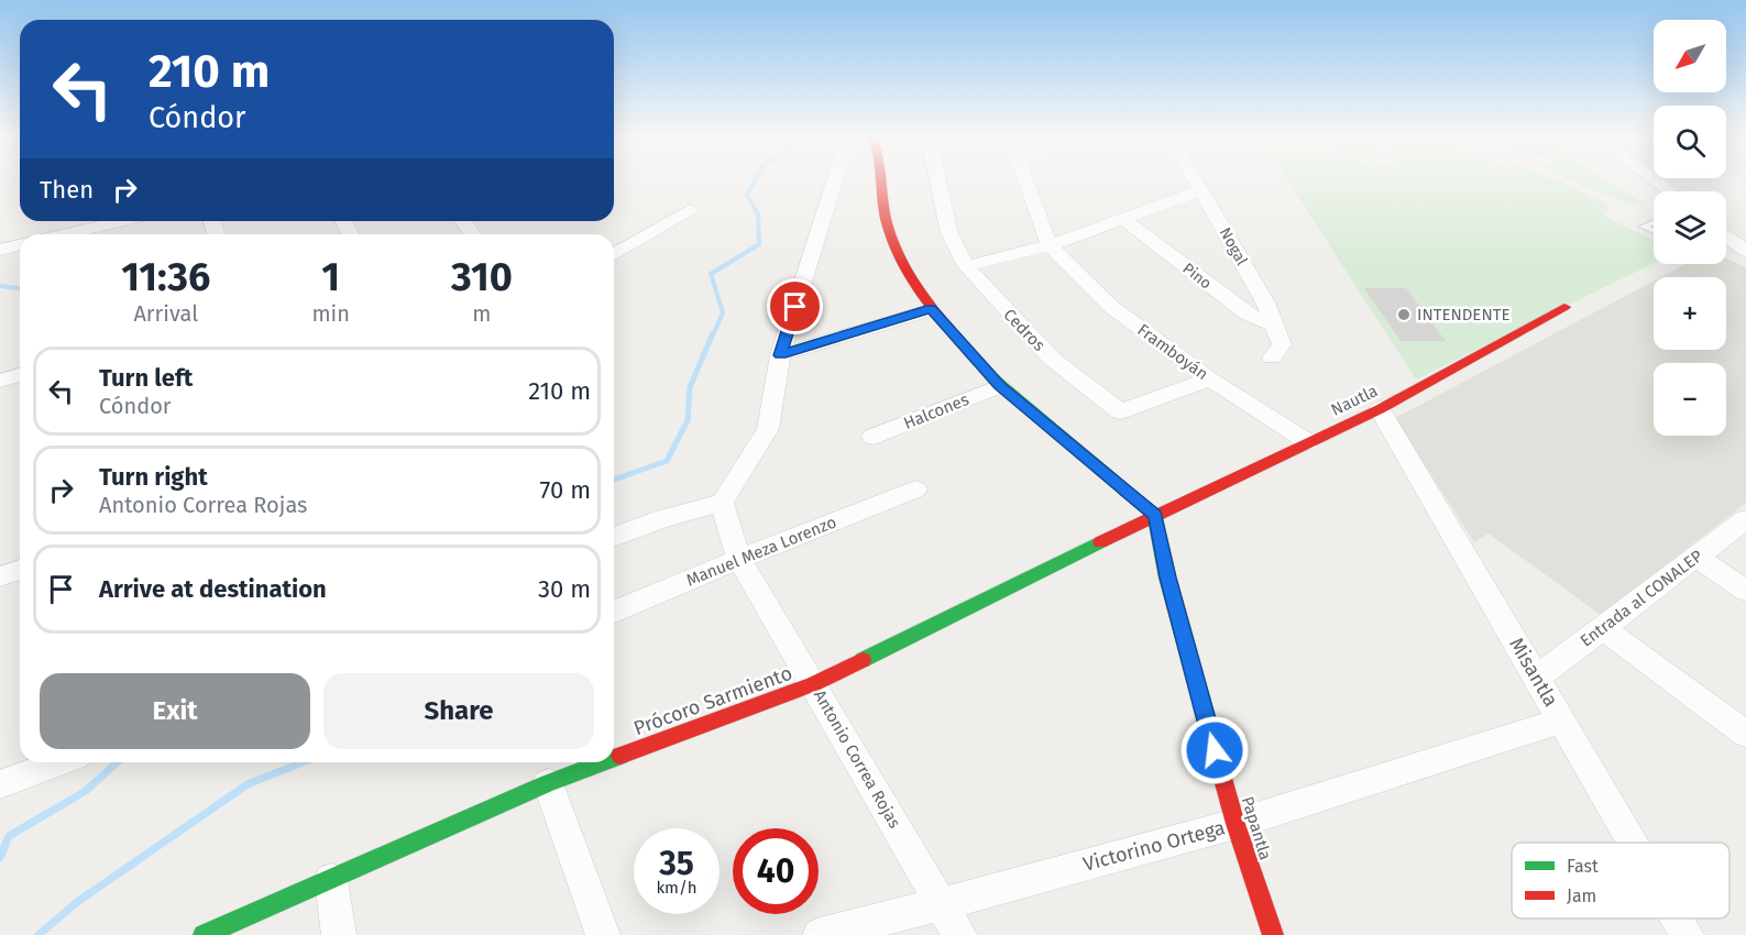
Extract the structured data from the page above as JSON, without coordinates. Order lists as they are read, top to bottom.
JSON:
{
  "streets": {
    "street": [
      "Nogal",
      "Pino",
      "Cedros",
      "Framboyán",
      "Nautla",
      "Halcones",
      "Manuel Meza Lorenzo",
      "Entrada al CONALEP",
      "Misantla",
      "Prócoro Sarmiento",
      "Antonio Correa Rojas",
      "Papantla",
      "Victorino Ortega"
    ]
  },
  "crossings": [
    ["Nogal", "Pino"],
    ["Cedros", "Framboyán"],
    ["Framboyán", "Nautla"],
    ["Nautla", "Misantla"],
    ["Nautla", "Prócoro Sarmiento"],
    ["Nautla", "Papantla"],
    ["Manuel Meza Lorenzo", "Antonio Correa Rojas"],
    ["Entrada al CONALEP", "Misantla"],
    ["Misantla", "Victorino Ortega"],
    ["Prócoro Sarmiento", "Antonio Correa Rojas"],
    ["Prócoro Sarmiento", "Papantla"],
    ["Antonio Correa Rojas", "Victorino Ortega"],
    ["Papantla", "Victorino Ortega"]
  ],
  "places": ["INTENDENTE"],
  "legend": ["Fast", "Jam"],
  "north": "bottom left",
  "page": {
    "map_buttons": ["+", "−"],
    "turn": ["210 m", "Cóndor"],
    "then": "Then",
    "eta": [
      "11:36",
      "Arrival",
      "1",
      "min",
      "310",
      "m"
    ],
    "list": [
      {
        "name": "Turn left",
        "note": "Cóndor",
        "value": "210 m"
      },
      {
        "name": "Turn right",
        "note": "Antonio Correa Rojas",
        "value": "70 m"
      },
      {
        "name": "Arrive at destination",
        "value": "30 m"
      }
    ],
    "buttons": ["Exit", "Share"],
    "speed": "35 km/h",
    "limit": "40"
  }
}
